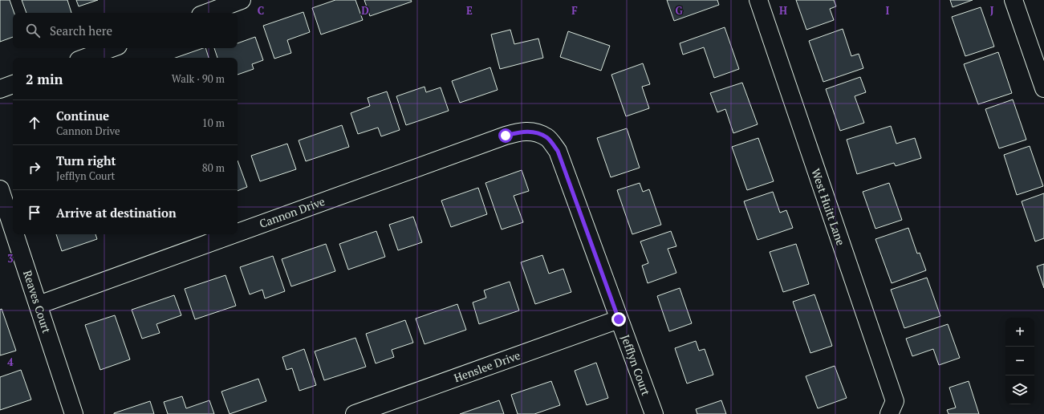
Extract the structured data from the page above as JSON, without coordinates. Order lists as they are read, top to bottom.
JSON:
{
  "streets": {
    "street": [
      "West Huitt Lane",
      "Cannon Drive",
      "Reaves Court",
      "Jefflyn Court",
      "Henslee Drive"
    ]
  },
  "crossings": [
    ["Cannon Drive", "Reaves Court"],
    ["Cannon Drive", "Jefflyn Court"],
    ["Jefflyn Court", "Henslee Drive"]
  ],
  "page": {
    "search": "Search here",
    "heading": ["2 min", "Walk · 90 m"],
    "list": [
      ["Continue", "Cannon Drive", "10 m"],
      ["Turn right", "Jefflyn Court", "80 m"],
      "Arrive at destination"
    ],
    "map_buttons": ["+", "−"]
  },
  "grid": {
    "columns": [
      "C",
      "D",
      "E",
      "F",
      "G",
      "H",
      "I",
      "J"
    ],
    "rows": ["3", "4"]
  }
}
